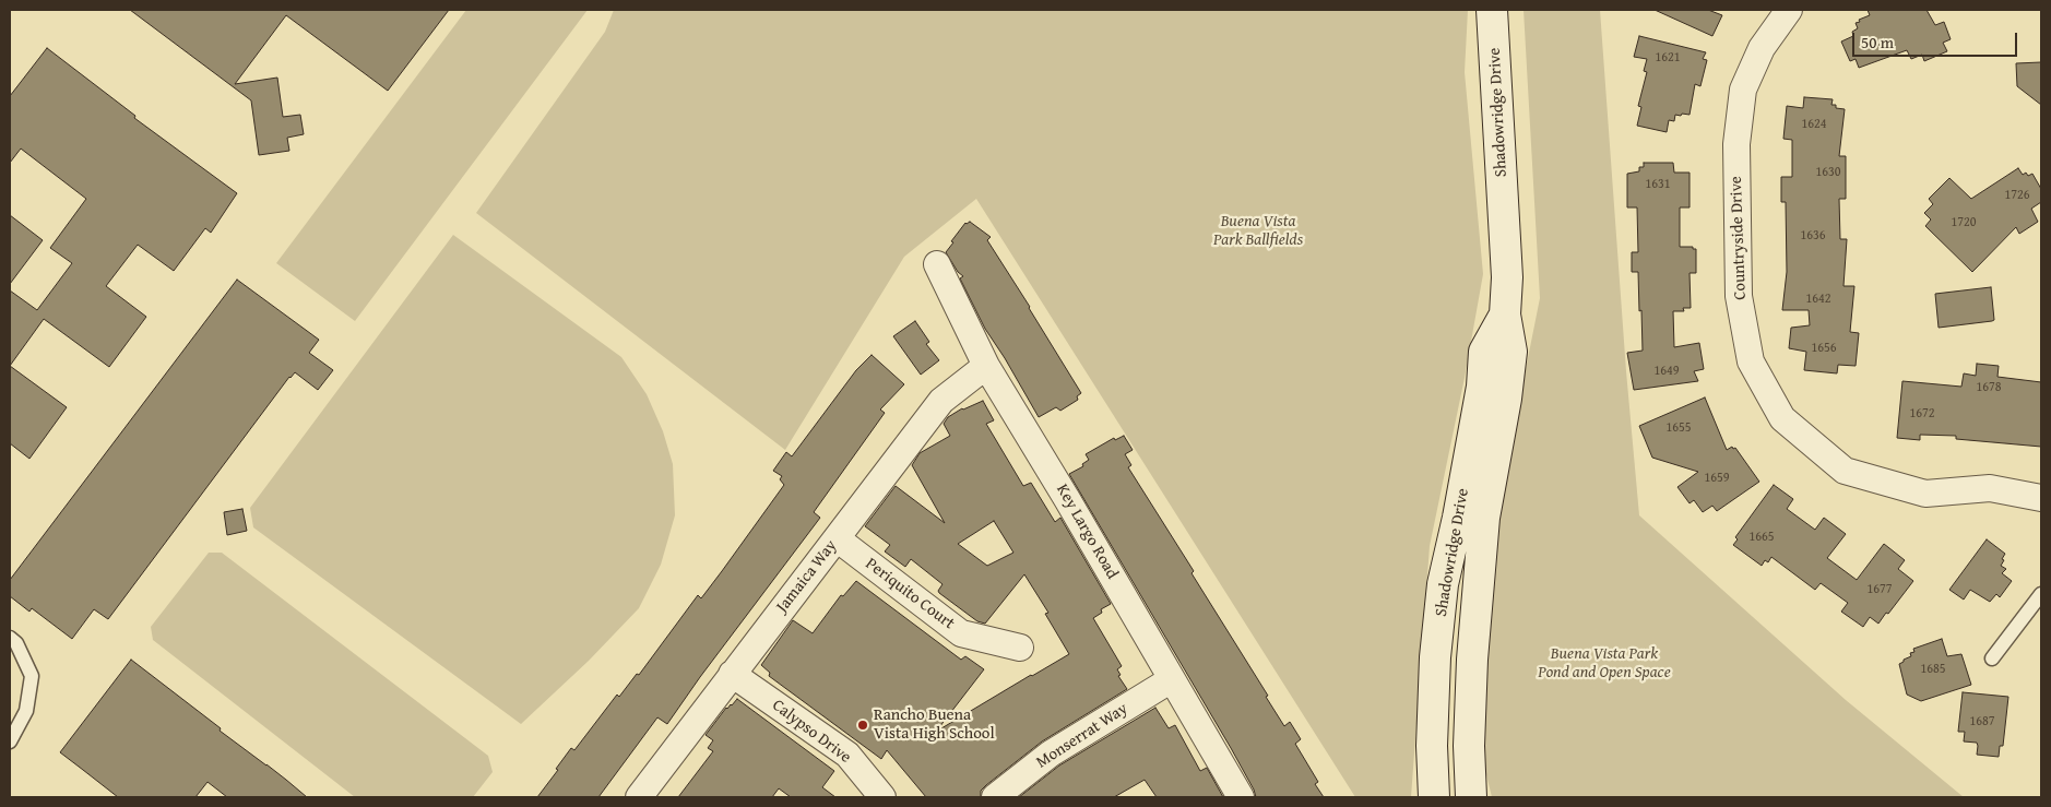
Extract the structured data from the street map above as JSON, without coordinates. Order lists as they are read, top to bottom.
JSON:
{
  "streets": {
    "street": [
      "Shadowridge Drive",
      "Countryside Drive",
      "Key Largo Road",
      "Jamaica Way",
      "Periquito Court",
      "Calypso Drive",
      "Monserrat Way"
    ]
  },
  "crossings": [
    ["Key Largo Road", "Jamaica Way"],
    ["Key Largo Road", "Monserrat Way"],
    ["Jamaica Way", "Periquito Court"],
    ["Jamaica Way", "Calypso Drive"]
  ],
  "parks": ["Buena Vista Park Ballfields", "Buena Vista Park Pond and Open Space"],
  "places": ["Rancho Buena Vista High School"],
  "house_numbers": [
    "1621",
    "1624",
    "1630",
    "1631",
    "1726",
    "1720",
    "1636",
    "1642",
    "1656",
    "1649",
    "1678",
    "1672",
    "1655",
    "1659",
    "1665",
    "1677",
    "1685",
    "1687"
  ],
  "scale_bar": "50 m"
}
